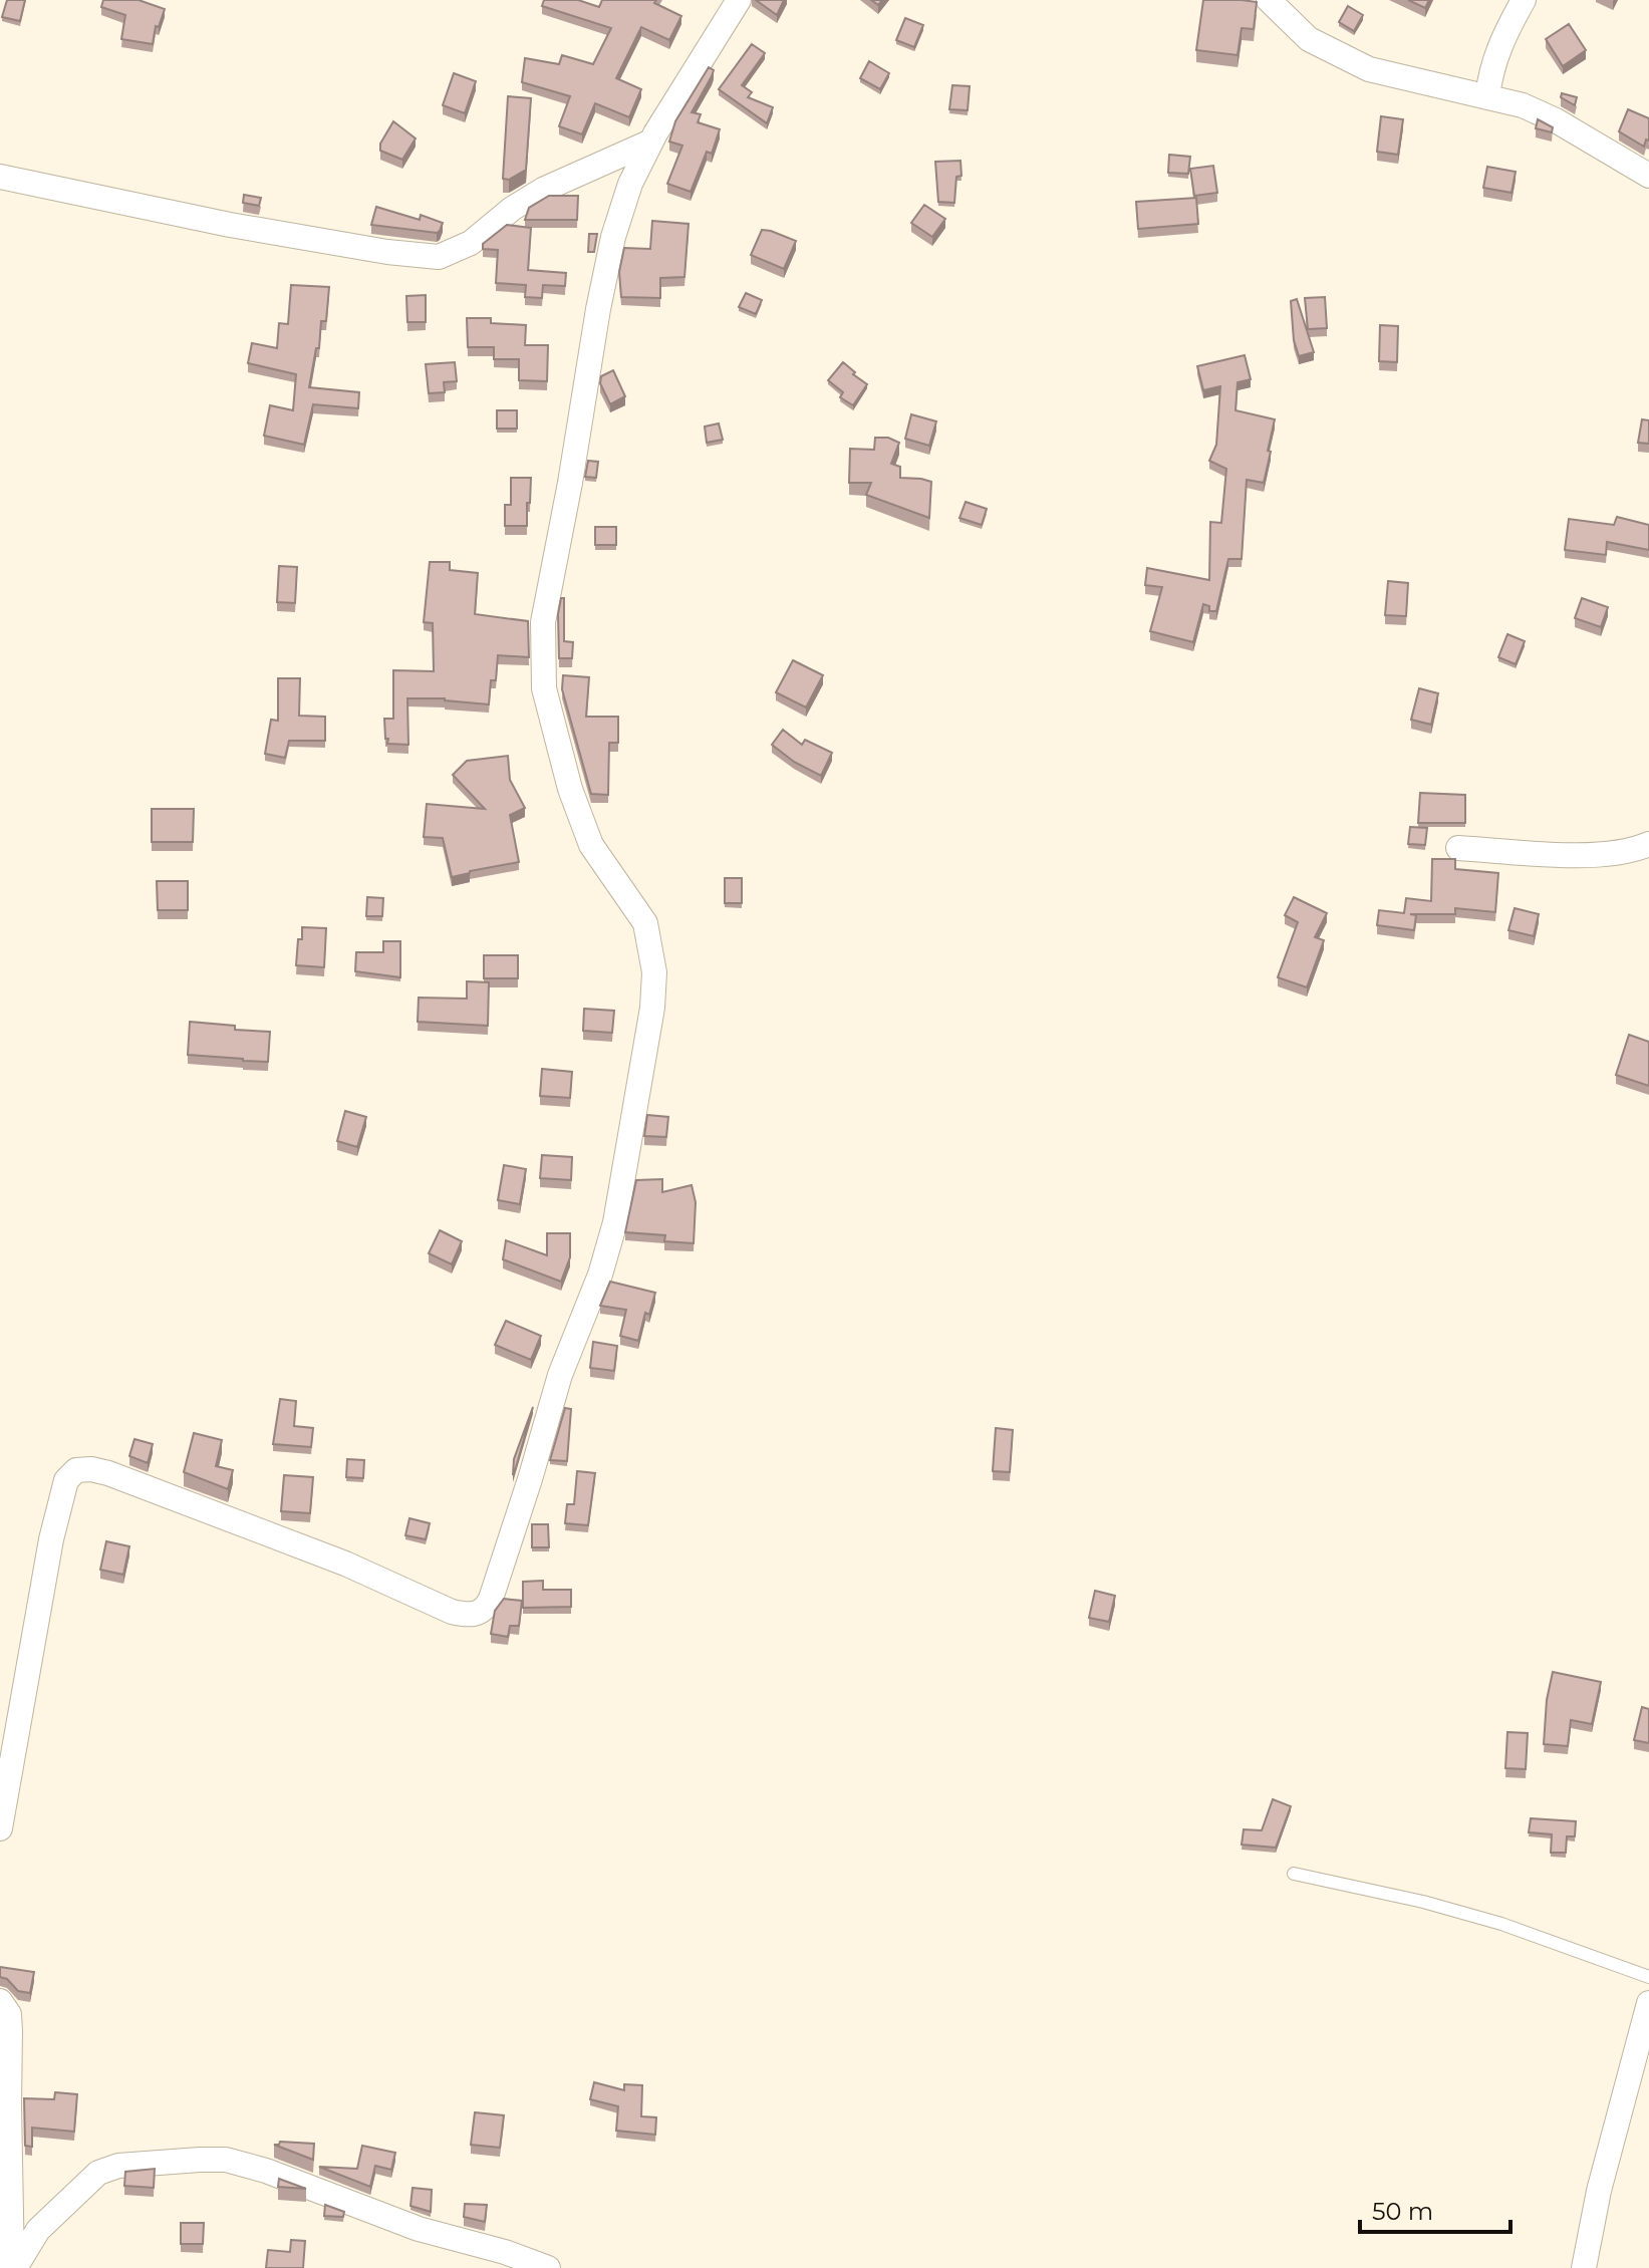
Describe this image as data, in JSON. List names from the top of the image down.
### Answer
{
  "scale_bar": "50 m"
}
